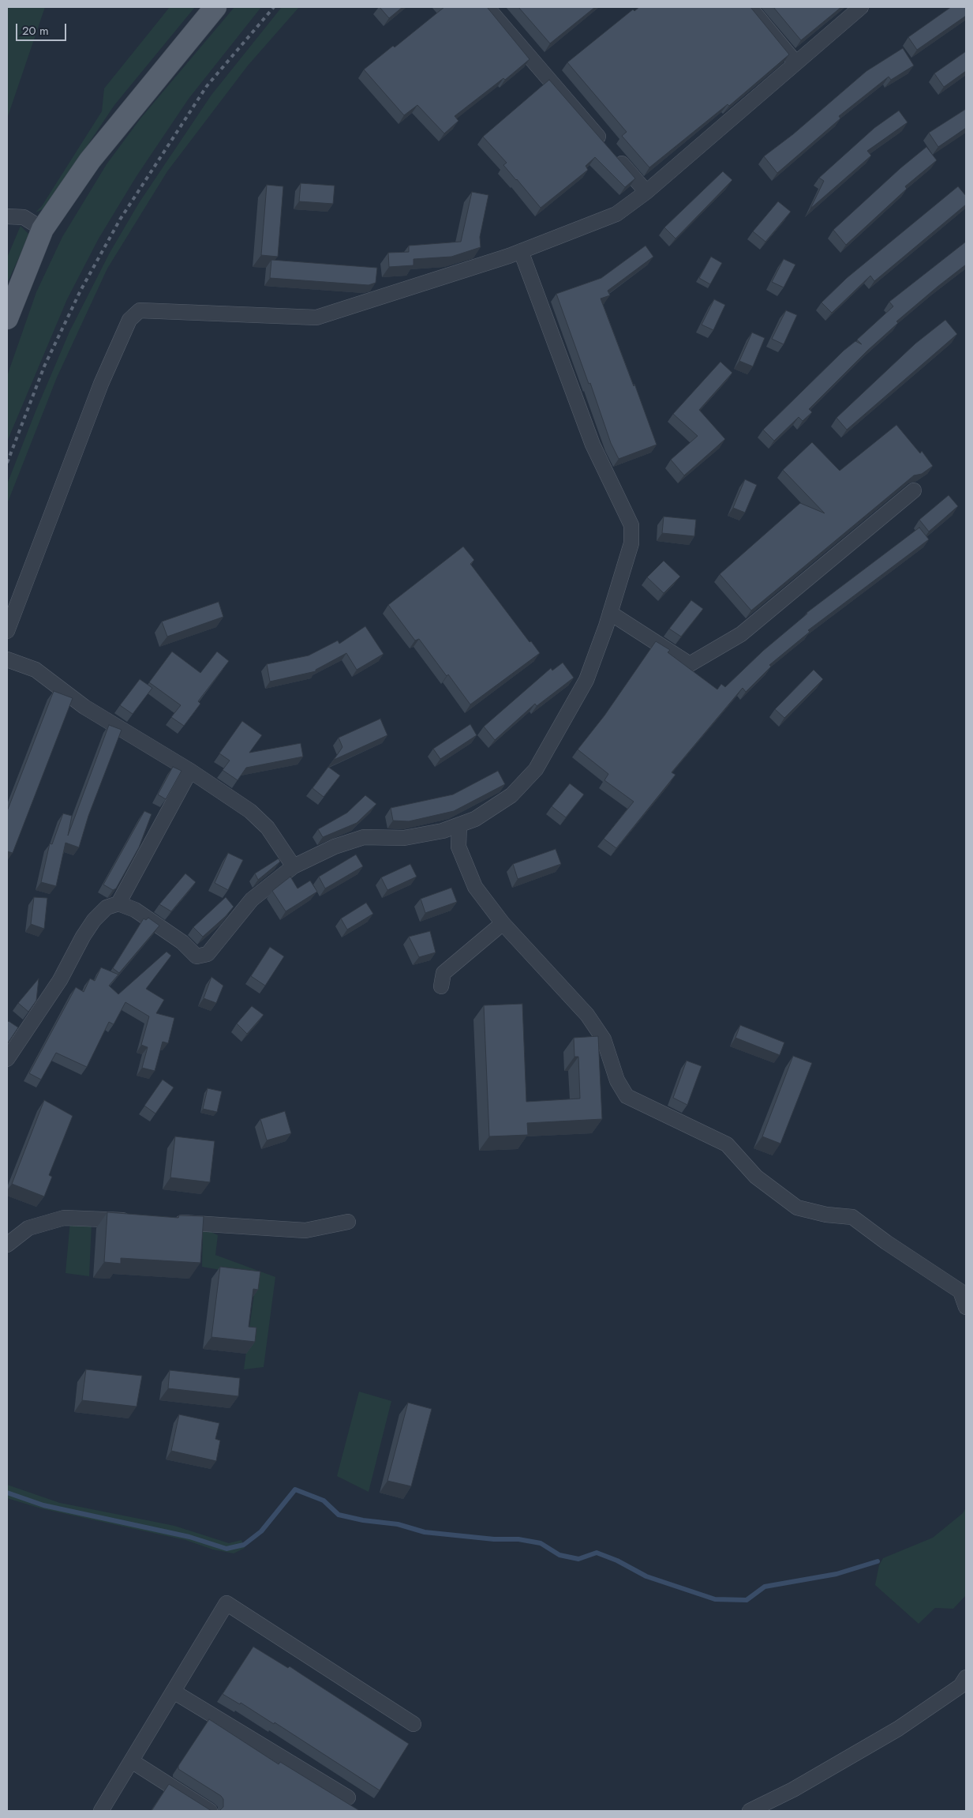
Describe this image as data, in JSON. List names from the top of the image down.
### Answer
{
  "scale_bar": "20 m"
}
